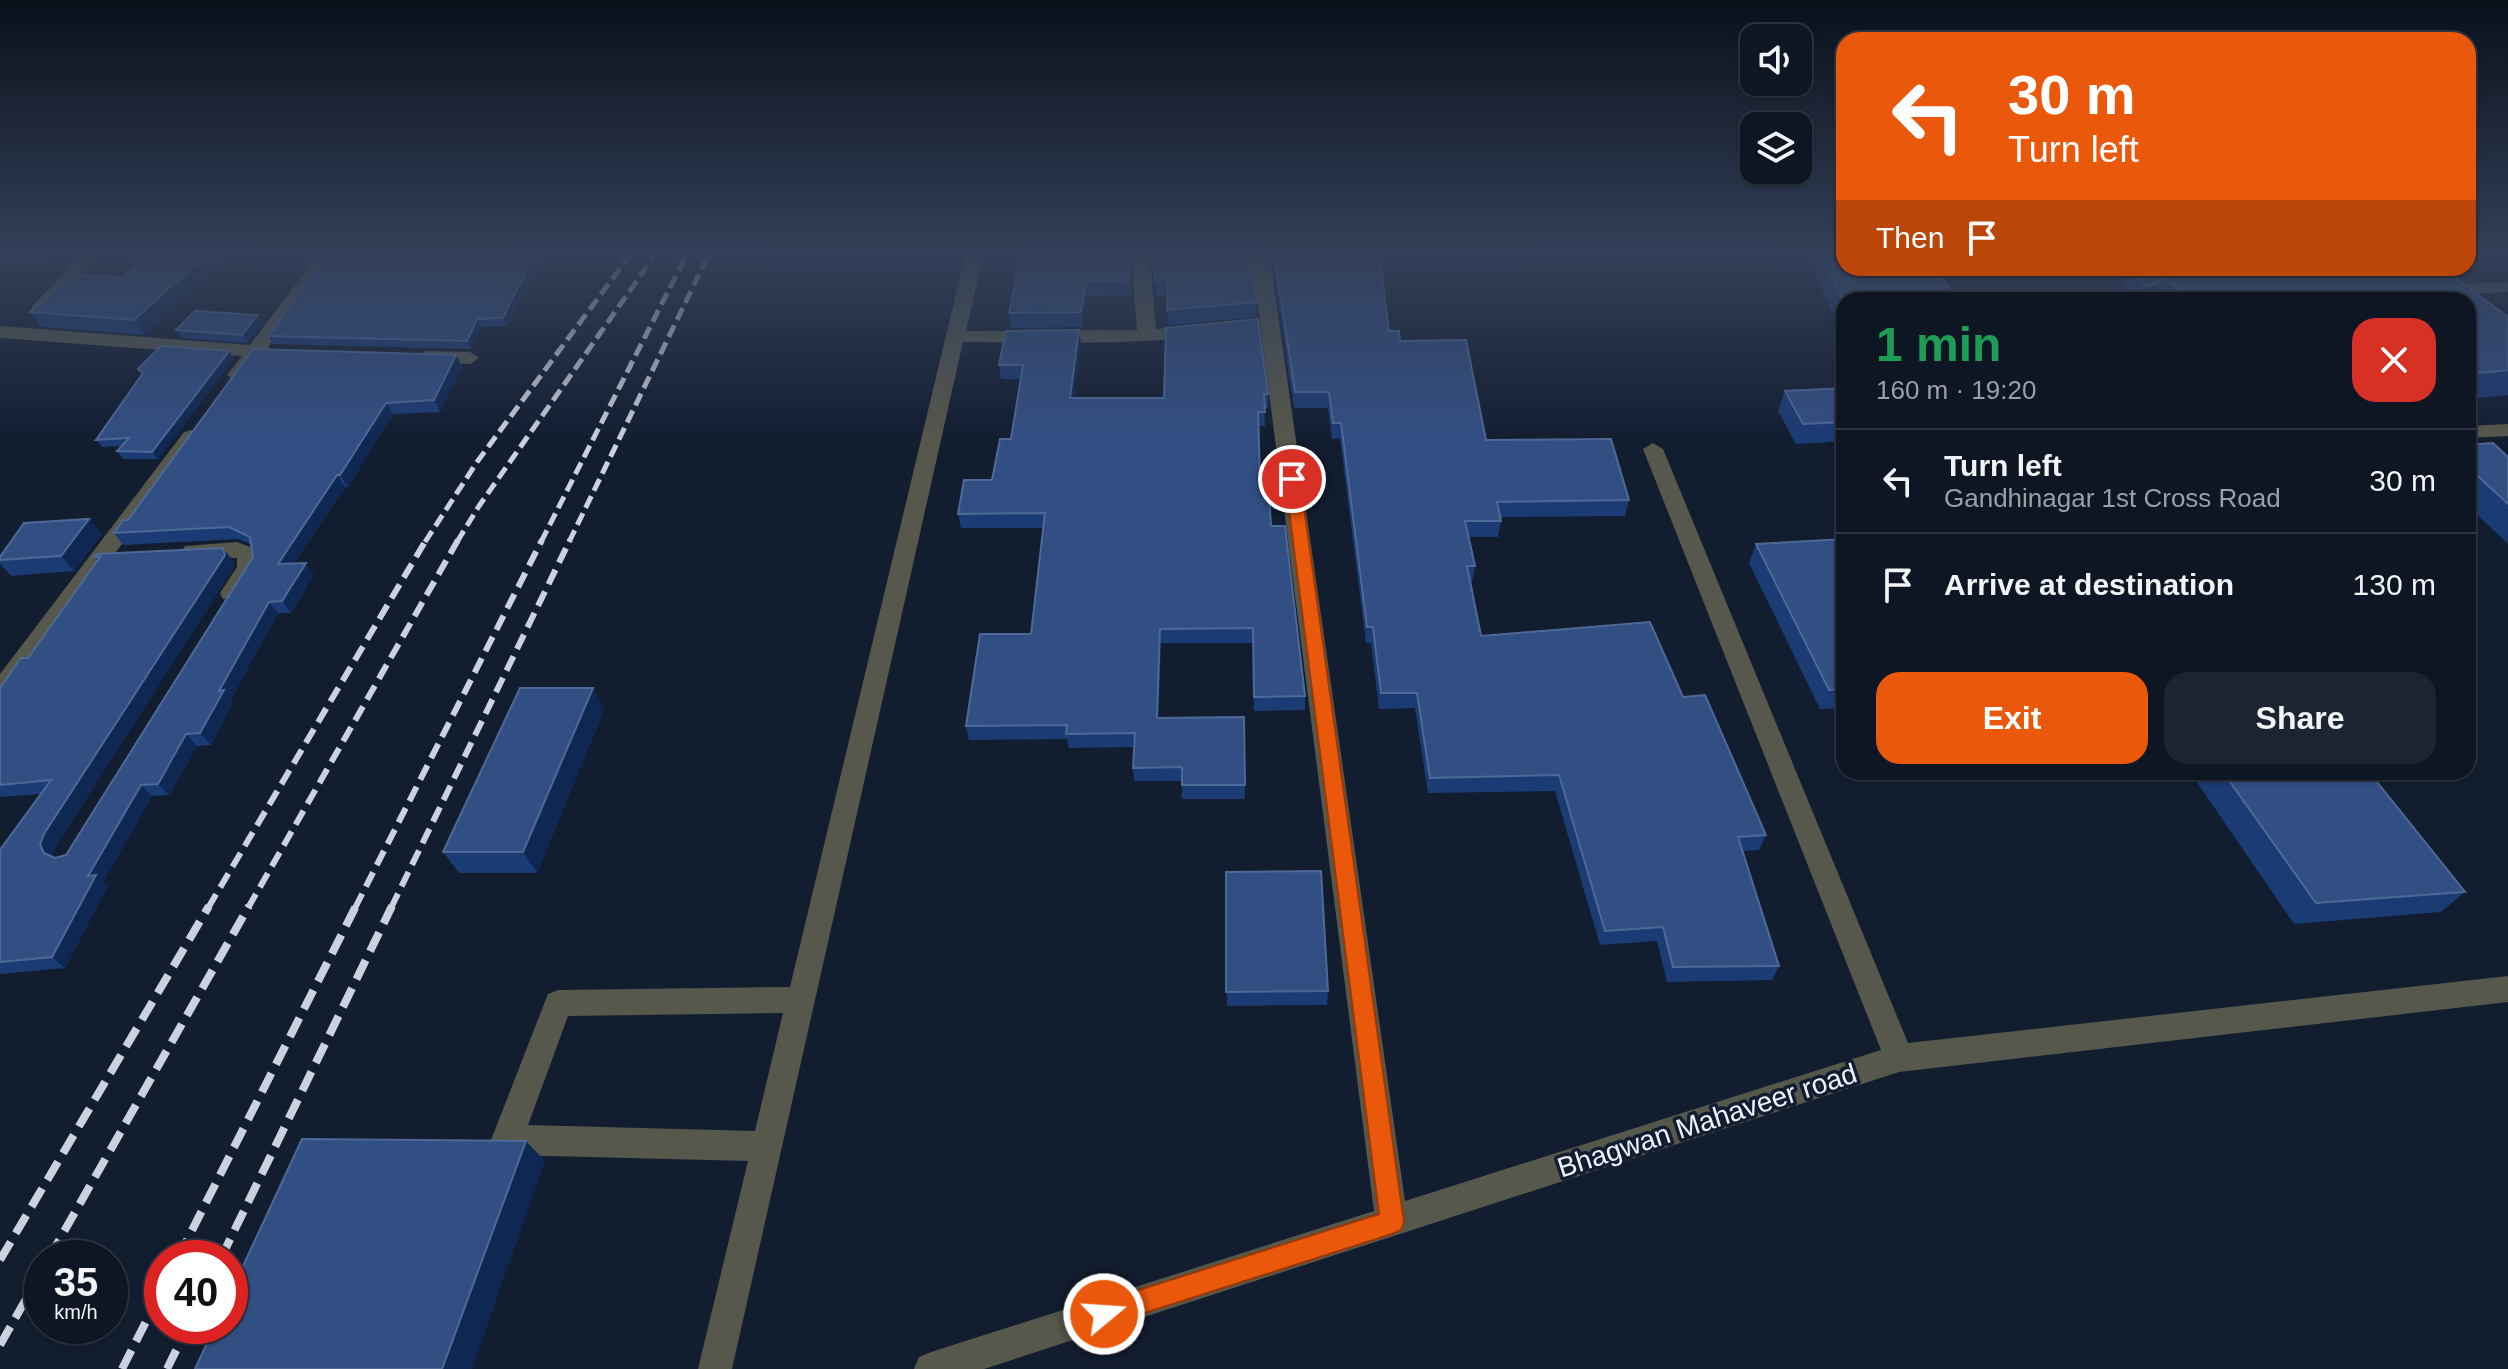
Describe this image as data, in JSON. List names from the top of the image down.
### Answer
{
  "streets": {
    "street": ["Bhagwan Mahaveer road"]
  },
  "page": {
    "turn": ["30 m", "Turn left"],
    "then": "Then",
    "heading": ["1 min", "160 m · 19:20"],
    "list": [
      {
        "name": "Turn left",
        "note": "Gandhinagar 1st Cross Road",
        "value": "30 m"
      },
      {
        "name": "Arrive at destination",
        "value": "130 m"
      }
    ],
    "buttons": ["Exit", "Share"],
    "speed": "35 km/h",
    "limit": "40"
  }
}
